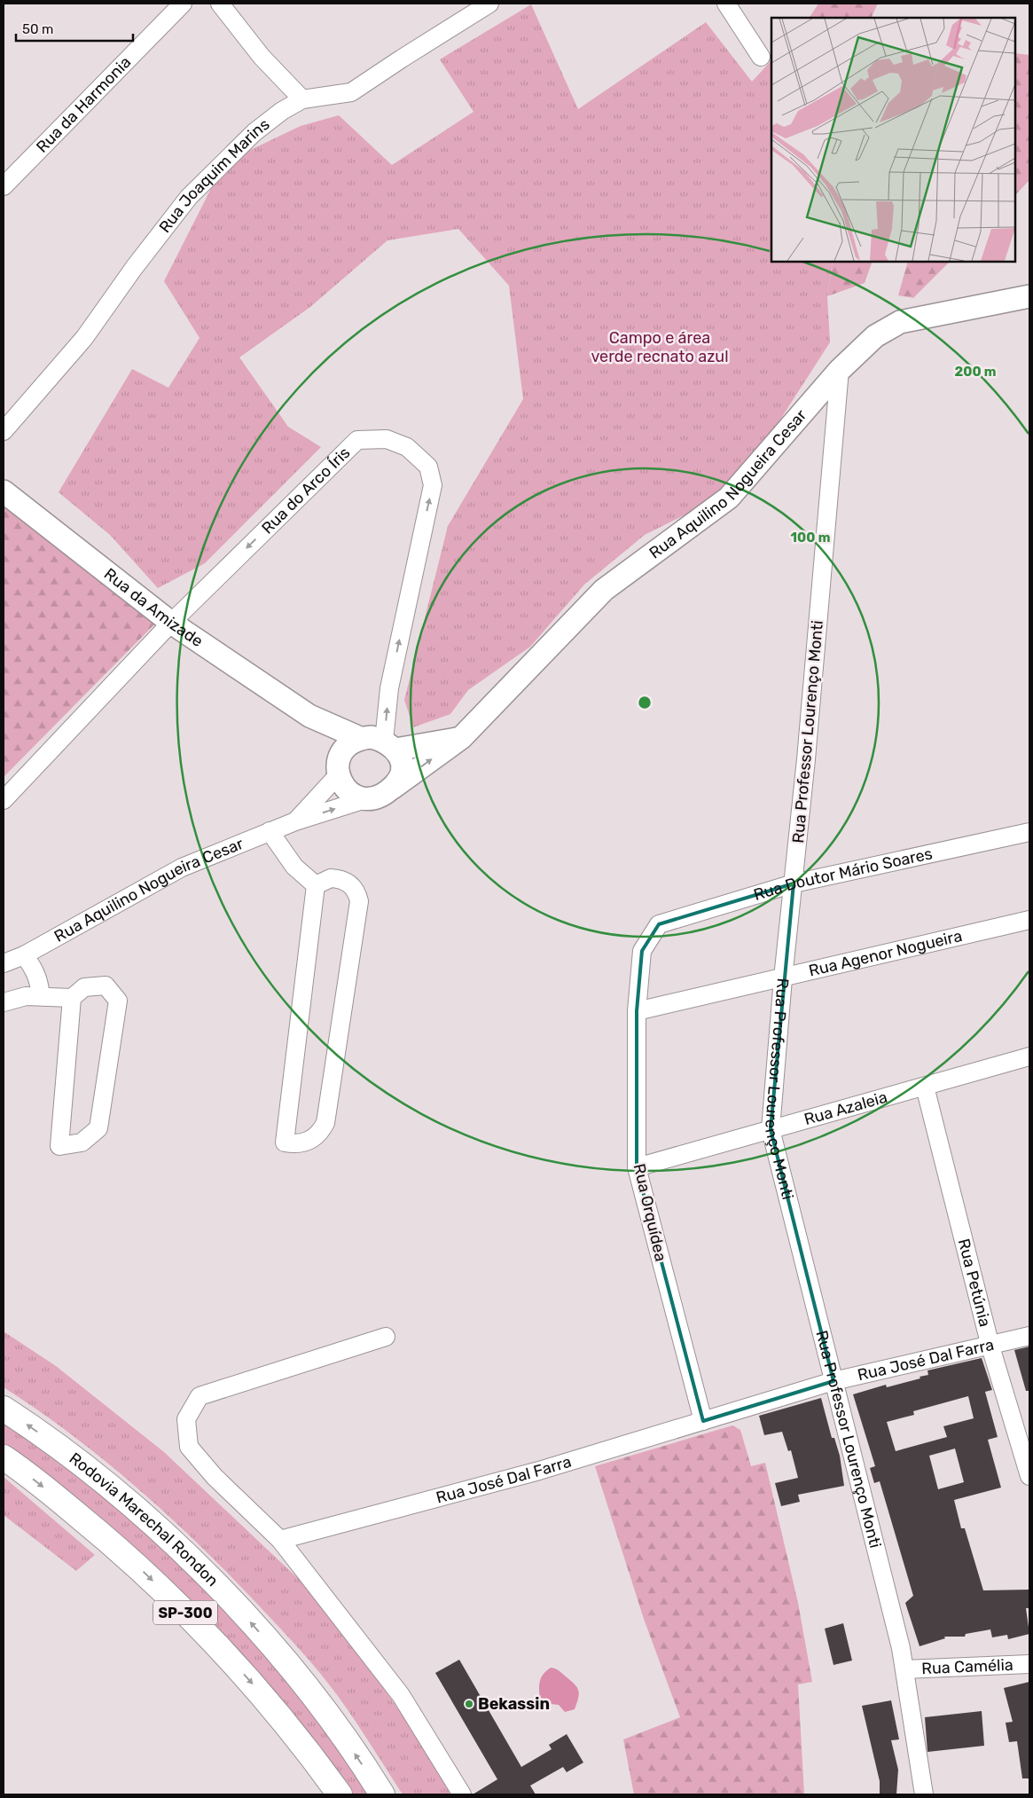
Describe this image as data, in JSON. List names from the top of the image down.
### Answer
{
  "streets": {
    "highway": ["Rodovia Marechal Rondon", "SP-300"],
    "street": [
      "Rua da Harmonia",
      "Rua Joaquim Marins",
      "Rua Aquilino Nogueira Cesar",
      "Rua do Arco Íris",
      "Rua da Amizade",
      "Rua Professor Lourenço Monti",
      "Rua Doutor Mário Soares",
      "Rua Agenor Nogueira",
      "Rua Azaleia",
      "Rua Orquídea",
      "Rua Petúnia",
      "Rua José Dal Farra",
      "Rua Camélia"
    ]
  },
  "crossings": [
    ["Rua Aquilino Nogueira Cesar", "Rua do Arco Íris"],
    ["Rua Aquilino Nogueira Cesar", "Rua da Amizade"],
    ["Rua Aquilino Nogueira Cesar", "Rua Professor Lourenço Monti"],
    ["Rua do Arco Íris", "Rua da Amizade"],
    ["Rua Professor Lourenço Monti", "Rua Doutor Mário Soares"],
    ["Rua Professor Lourenço Monti", "Rua Agenor Nogueira"],
    ["Rua Professor Lourenço Monti", "Rua Azaleia"],
    ["Rua Professor Lourenço Monti", "Rua José Dal Farra"],
    ["Rua Professor Lourenço Monti", "Rua Camélia"],
    ["Rua Doutor Mário Soares", "Rua Orquídea"],
    ["Rua Agenor Nogueira", "Rua Orquídea"],
    ["Rua Azaleia", "Rua Orquídea"],
    ["Rua Azaleia", "Rua Petúnia"],
    ["Rua Orquídea", "Rua José Dal Farra"],
    ["Rua Petúnia", "Rua José Dal Farra"]
  ],
  "parks": ["Campo e área verde recnato azul"],
  "places": ["Bekassin"],
  "scale_bar": "50 m",
  "rings": ["200 m", "100 m"]
}
